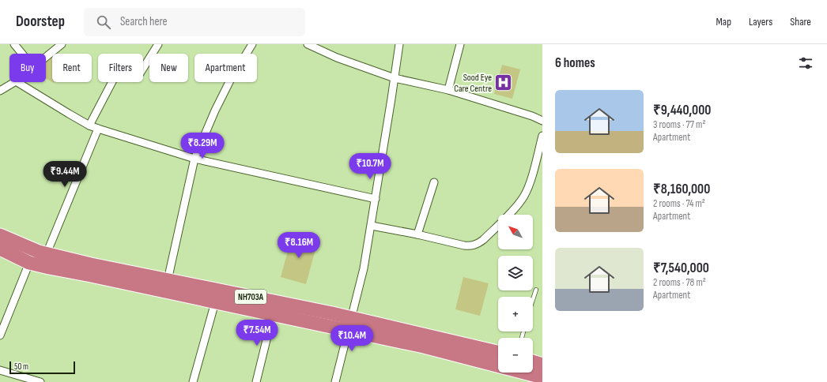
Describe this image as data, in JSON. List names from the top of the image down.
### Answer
{
  "streets": {
    "highway": ["NH703A"]
  },
  "places": {
    "hospital": ["Sood Eye Care Centre"]
  },
  "scale_bar": "50 m",
  "north": "top left",
  "page": {
    "header": "Doorstep",
    "search": "Search here",
    "nav": ["Map", "Layers", "Share"],
    "heading": "6 homes",
    "chip": [
      "Buy",
      "Rent",
      "Filters",
      "New",
      "Apartment"
    ],
    "list": [
      {
        "name": "₹9,440,000",
        "note": "3 rooms · 77 m² · Apartment"
      },
      {
        "name": "₹8,160,000",
        "note": "2 rooms · 74 m² · Apartment"
      },
      {
        "name": "₹7,540,000",
        "note": "2 rooms · 78 m² · Apartment"
      }
    ],
    "price": [
      "₹8.29M",
      "₹10.7M",
      "₹9.44M",
      "₹8.16M",
      "₹7.54M",
      "₹10.4M"
    ],
    "map_buttons": ["+", "−"],
    "scale": "50 m"
  }
}
